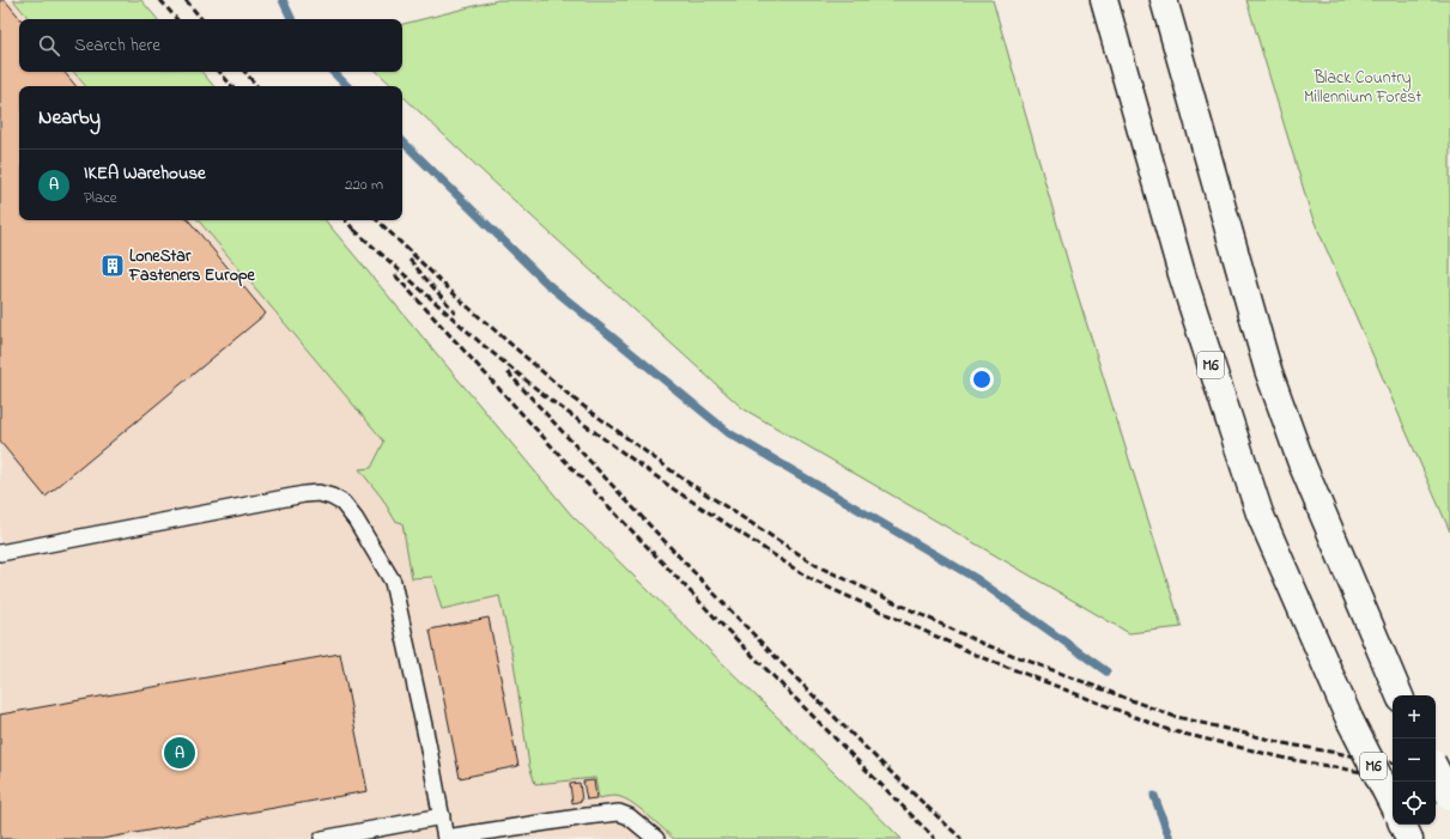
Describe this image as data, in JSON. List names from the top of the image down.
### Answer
{
  "streets": {
    "highway": ["M6"]
  },
  "parks": ["Black Country Millennium Forest"],
  "places": {
    "building": ["LoneStar Fasteners Europe"]
  },
  "page": {
    "search": "Search here",
    "heading": "Nearby",
    "list": [
      {
        "mark": "A",
        "name": "IKEA Warehouse",
        "note": "Place",
        "value": "220 m"
      }
    ],
    "map_buttons": ["+", "−"],
    "pins": "A"
  }
}
